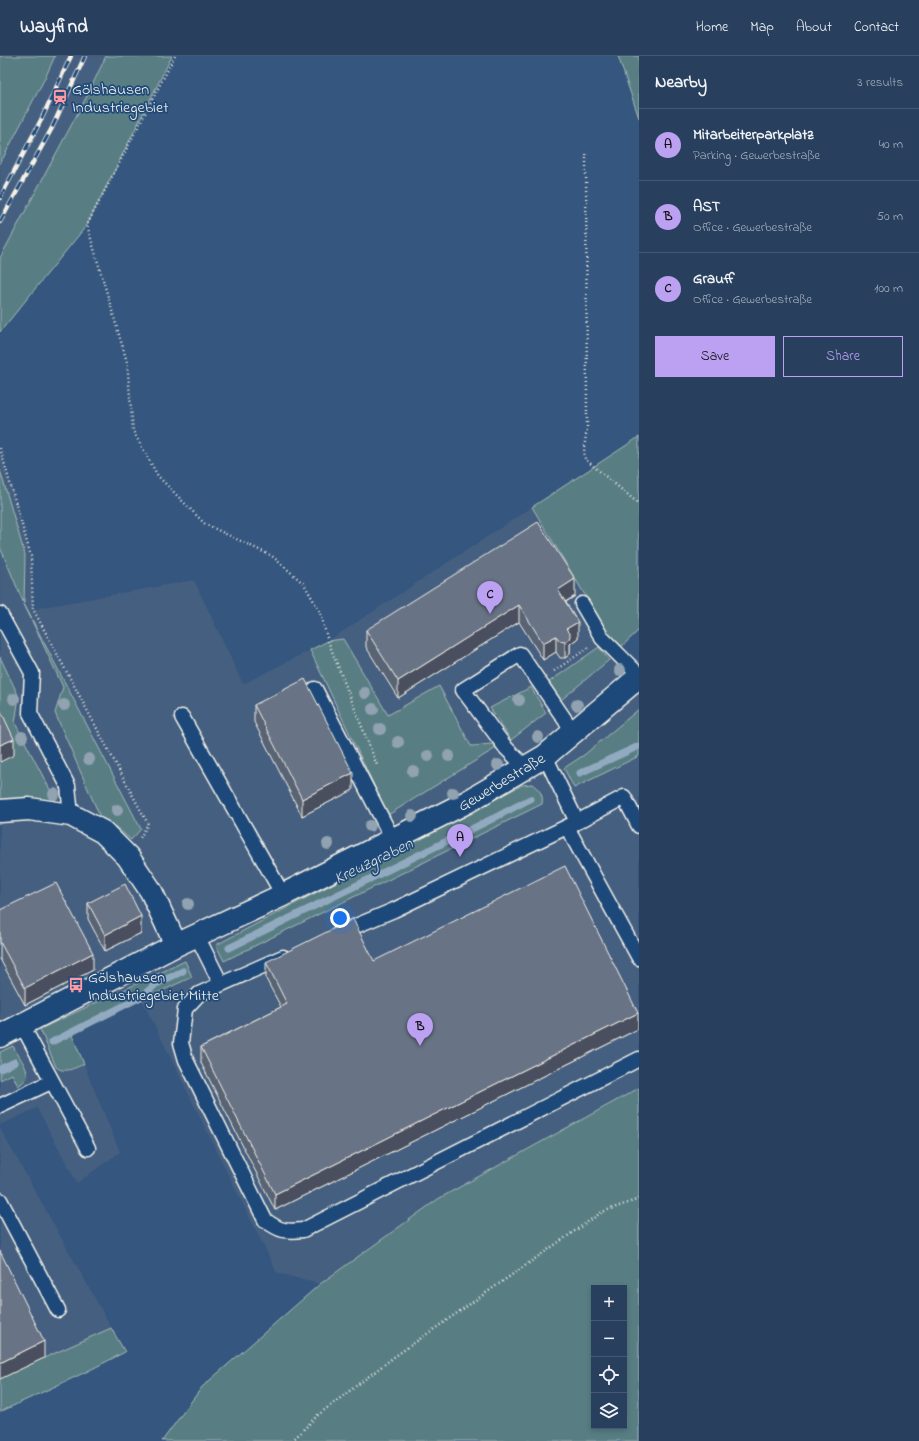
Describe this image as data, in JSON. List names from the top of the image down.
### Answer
{
  "streets": {
    "street": ["Gewerbestraße"]
  },
  "water": ["Kreuzgraben"],
  "places": {
    "station": ["Gölshausen Industriegebiet"],
    "bus stop": ["Gölshausen Industriegebiet Mitte"]
  },
  "page": {
    "header": "Wayfind",
    "nav": [
      "Home",
      "Map",
      "About",
      "Contact"
    ],
    "heading": ["Nearby", "3 results"],
    "list": [
      {
        "mark": "A",
        "name": "Mitarbeiterparkplatz",
        "note": "Parking · Gewerbestraße",
        "value": "40 m"
      },
      {
        "mark": "B",
        "name": "AST",
        "note": "Office · Gewerbestraße",
        "value": "50 m"
      },
      {
        "mark": "C",
        "name": "Grauff",
        "note": "Office · Gewerbestraße",
        "value": "100 m"
      }
    ],
    "buttons": ["Save", "Share"],
    "pins": ["C", "A", "B"],
    "map_buttons": ["+", "−"]
  }
}
